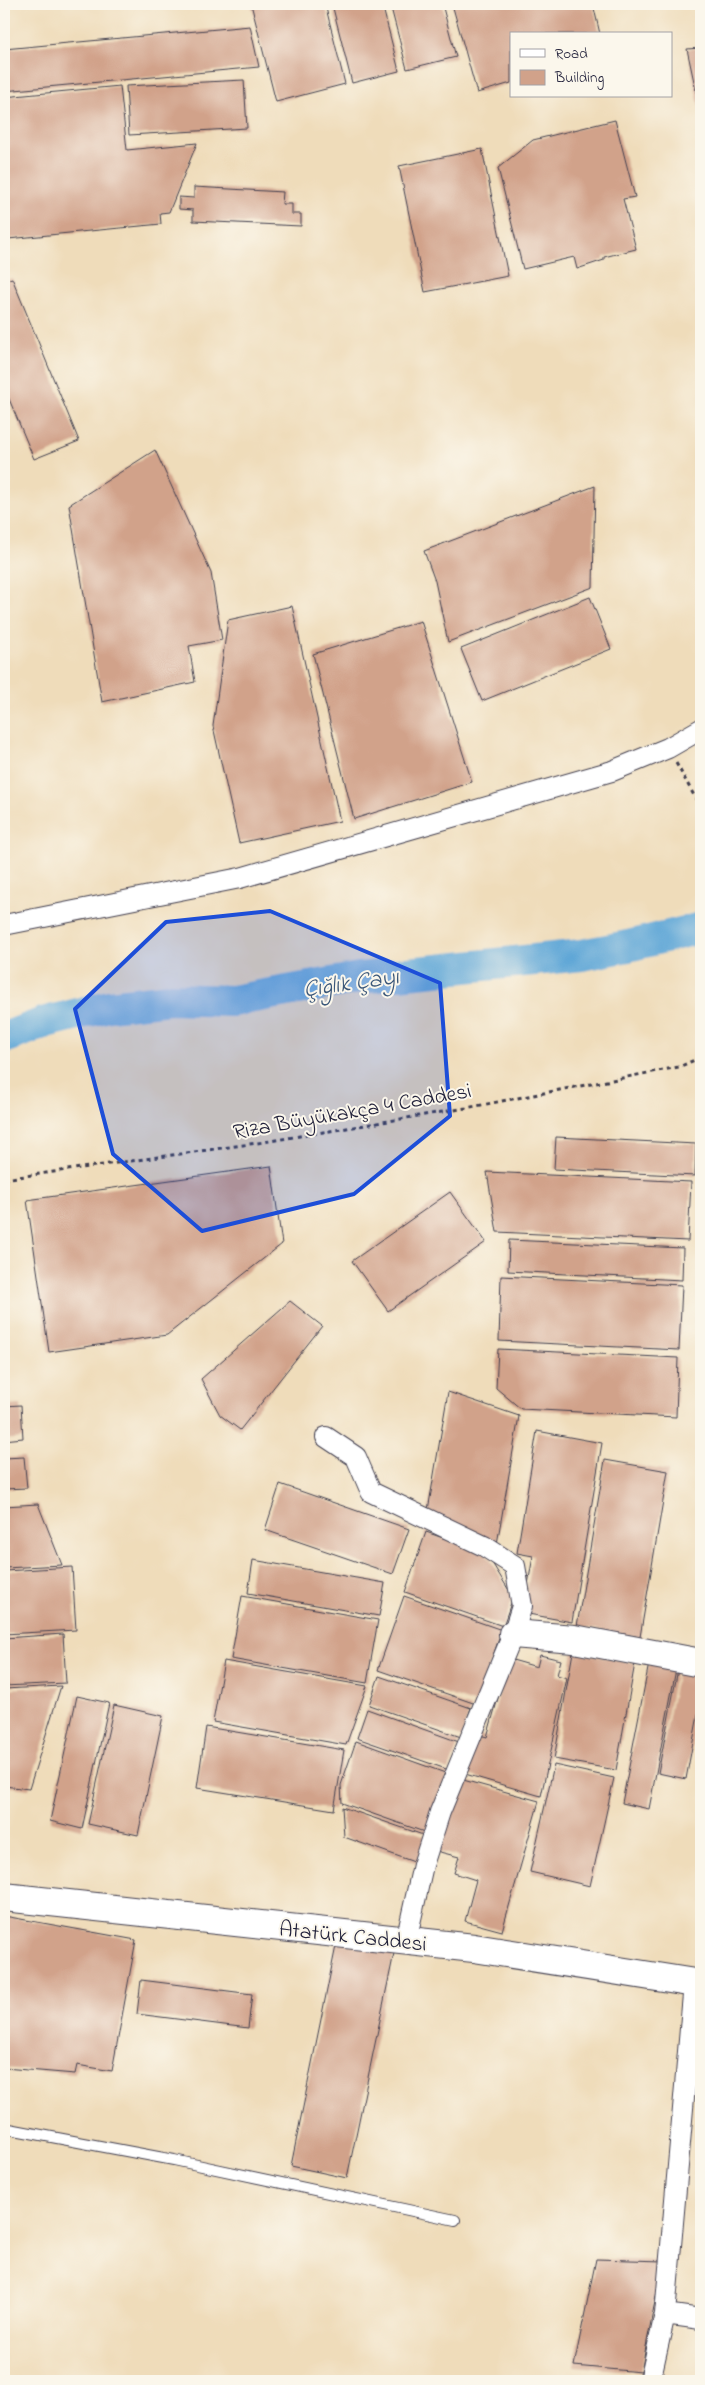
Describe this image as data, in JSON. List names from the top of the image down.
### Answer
{
  "streets": {
    "street": ["Atatürk Caddesi"],
    "path": ["Riza Büyükakça 4 Caddesi"]
  },
  "water": ["Çığlık Çayı"],
  "legend": ["Road", "Building"]
}
